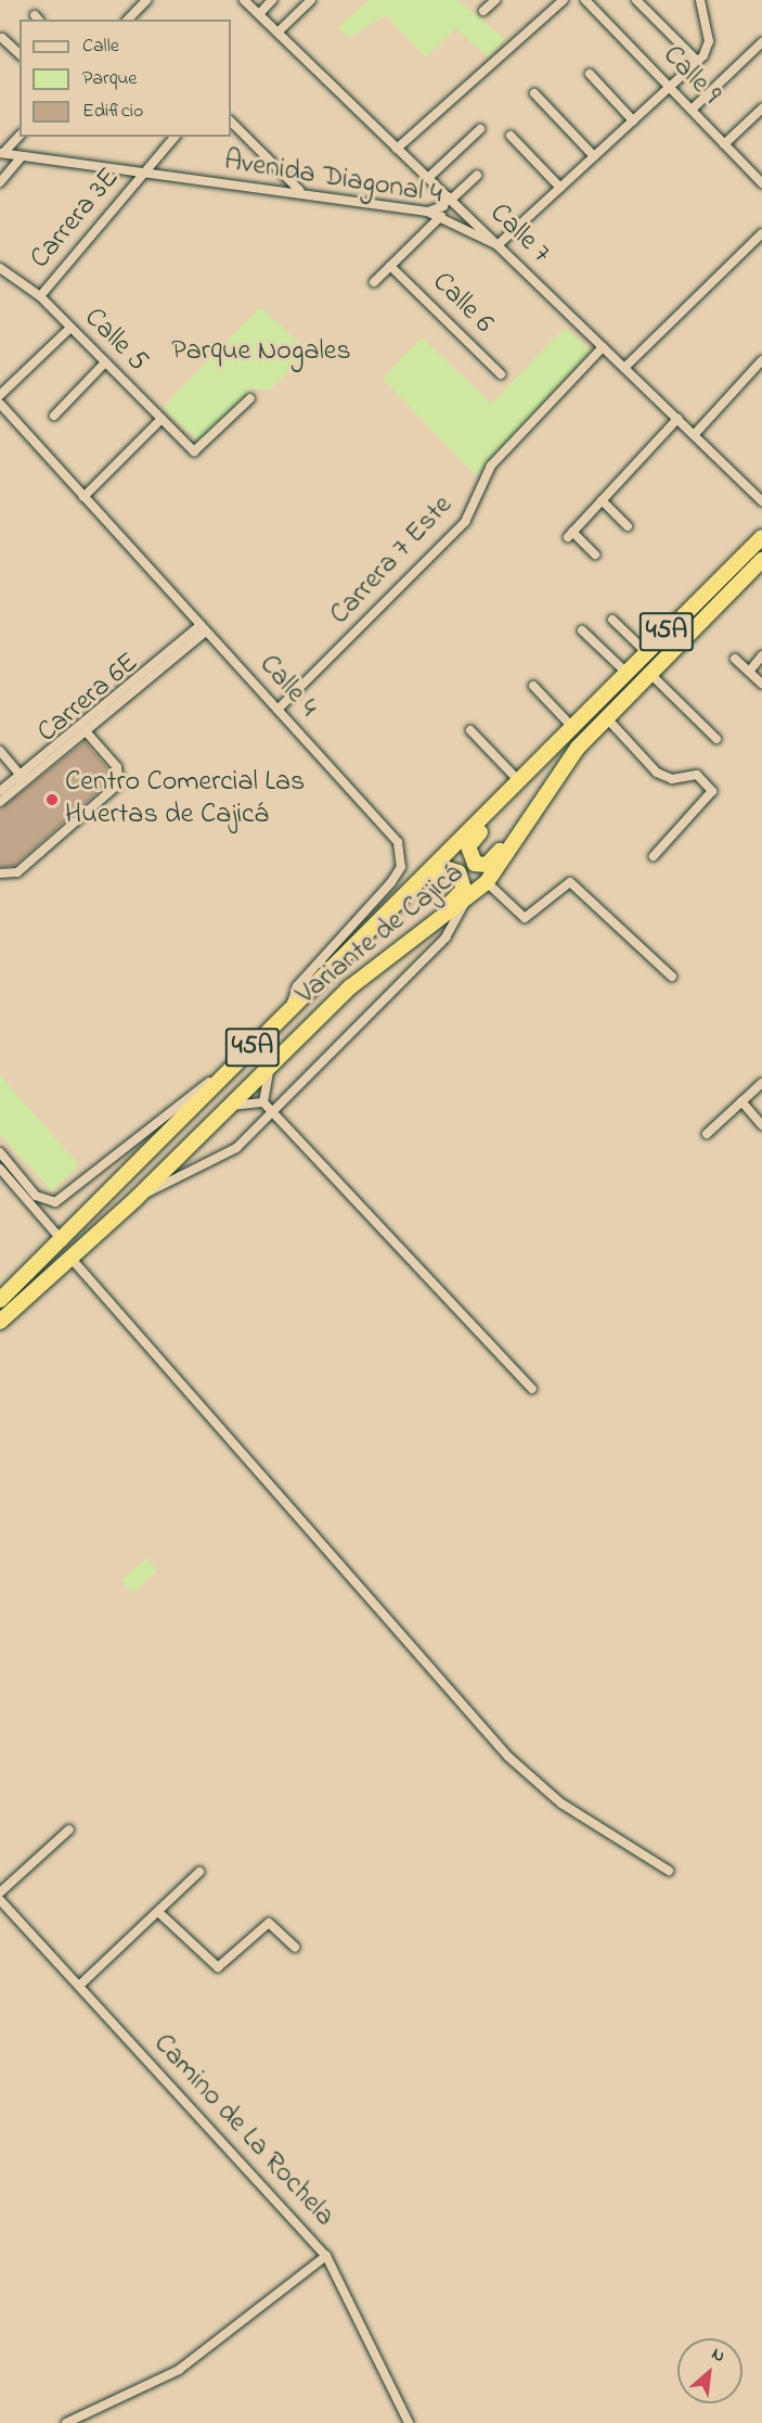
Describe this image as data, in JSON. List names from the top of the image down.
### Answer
{
  "streets": {
    "highway": ["45A", "Variante de Cajicá"],
    "street": [
      "Calle 9",
      "Avenida Diagonal 4",
      "Carrera 3E",
      "Calle 7",
      "Calle 6",
      "Calle 5",
      "Carrera 7 Este",
      "Calle 4",
      "Carrera 6E",
      "Camino de La Rochela"
    ]
  },
  "crossings": [
    ["Avenida Diagonal 4", "Carrera 3E"],
    ["Avenida Diagonal 4", "Calle 7"],
    ["Carrera 3E", "Calle 5"],
    ["Calle 7", "Carrera 7 Este"],
    ["Carrera 7 Este", "Calle 4"],
    ["Calle 4", "Carrera 6E"],
    ["Calle 4", "Variante de Cajicá"]
  ],
  "parks": ["Parque Nogales"],
  "places": ["Centro Comercial Las Huertas de Cajicá"],
  "legend": ["Calle", "Parque", "Edificio"],
  "north": "top right"
}
